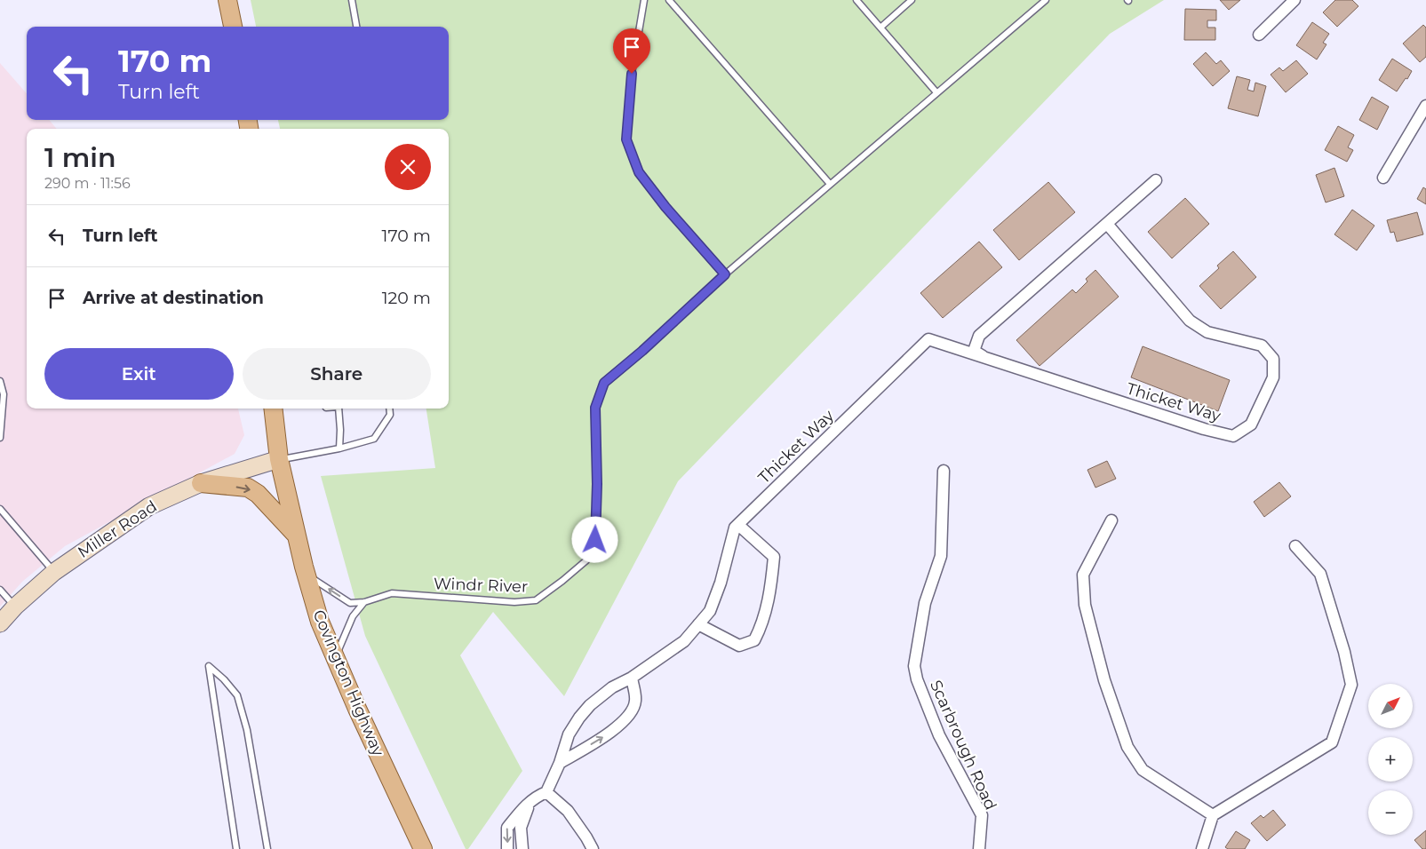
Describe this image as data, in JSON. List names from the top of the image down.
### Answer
{
  "streets": {
    "main road": ["Covington Highway"],
    "street": ["Thicket Way", "Miller Road", "Scarbrough Road"],
    "lane": ["Windr River"]
  },
  "crossings": [
    ["Miller Road", "Covington Highway"]
  ],
  "north": "top right",
  "page": {
    "turn": ["170 m", "Turn left"],
    "heading": ["1 min", "290 m · 11:56"],
    "list": [
      {
        "name": "Turn left",
        "value": "170 m"
      },
      {
        "name": "Arrive at destination",
        "value": "120 m"
      }
    ],
    "buttons": ["Exit", "Share"],
    "map_buttons": ["+", "−"]
  }
}
